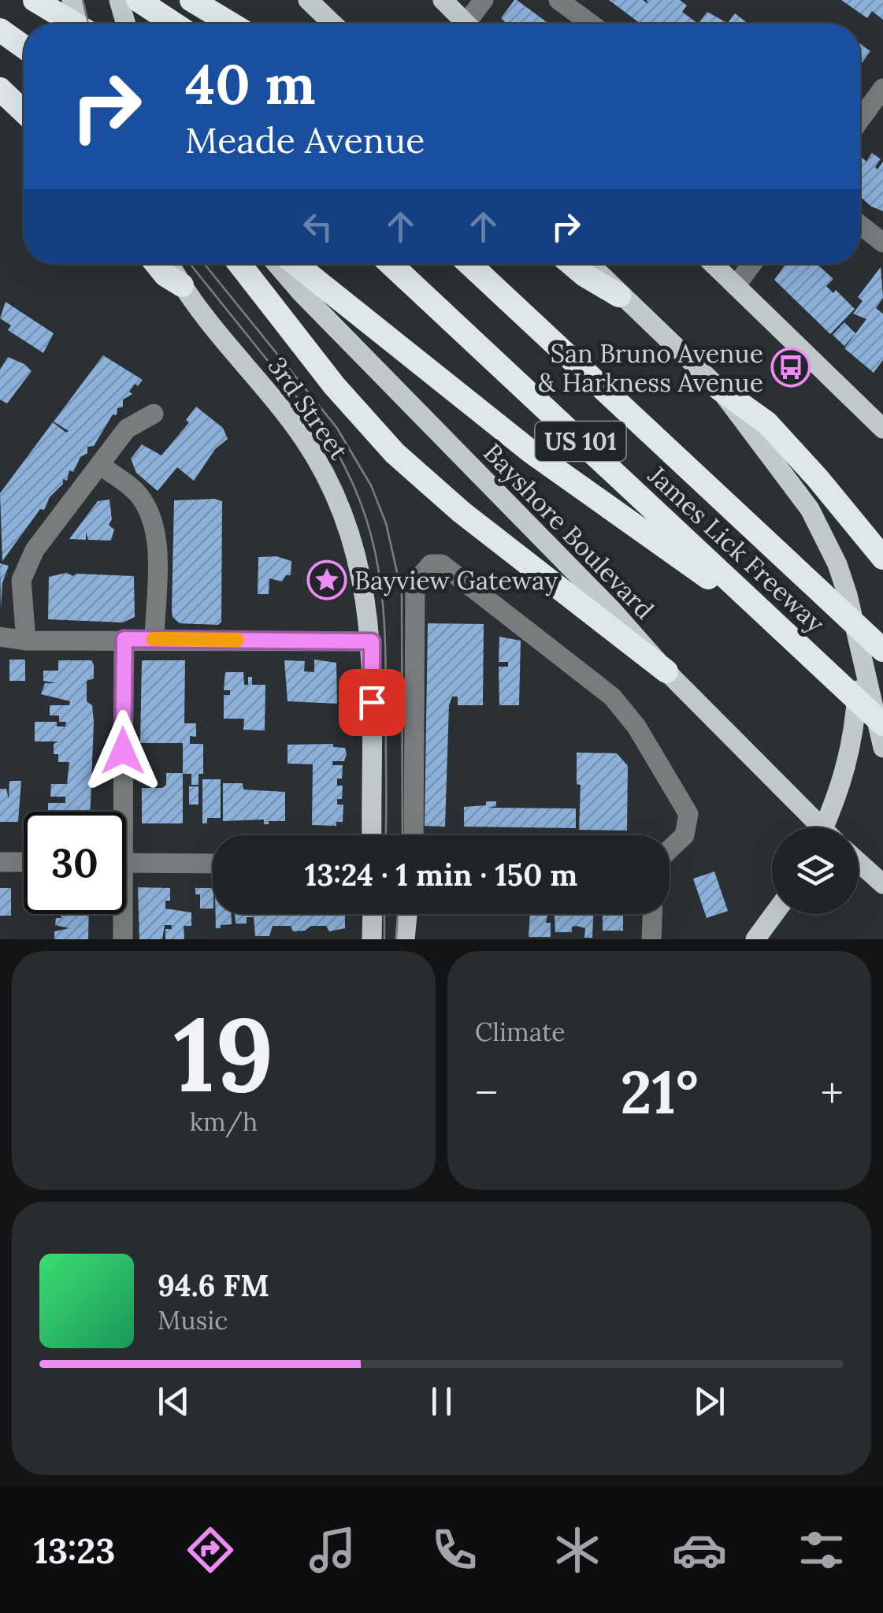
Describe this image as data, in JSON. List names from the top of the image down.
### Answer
{
  "streets": {
    "highway": ["US 101", "James Lick Freeway"],
    "main road": ["3rd Street", "Bayshore Boulevard"]
  },
  "places": {
    "bus stop": ["San Bruno Avenue & Harkness Avenue"],
    "place": ["Bayview Gateway"]
  },
  "page": {
    "turn": ["40 m", "Meade Avenue"],
    "limit": "30",
    "trip": "13:24 · 1 min · 150 m",
    "tile": [
      ["19", "km/h"],
      "Climate"
    ],
    "heat": ["−", "21°", "+"],
    "song": ["94.6 FM", "Music"],
    "tabs": "13:23"
  }
}
